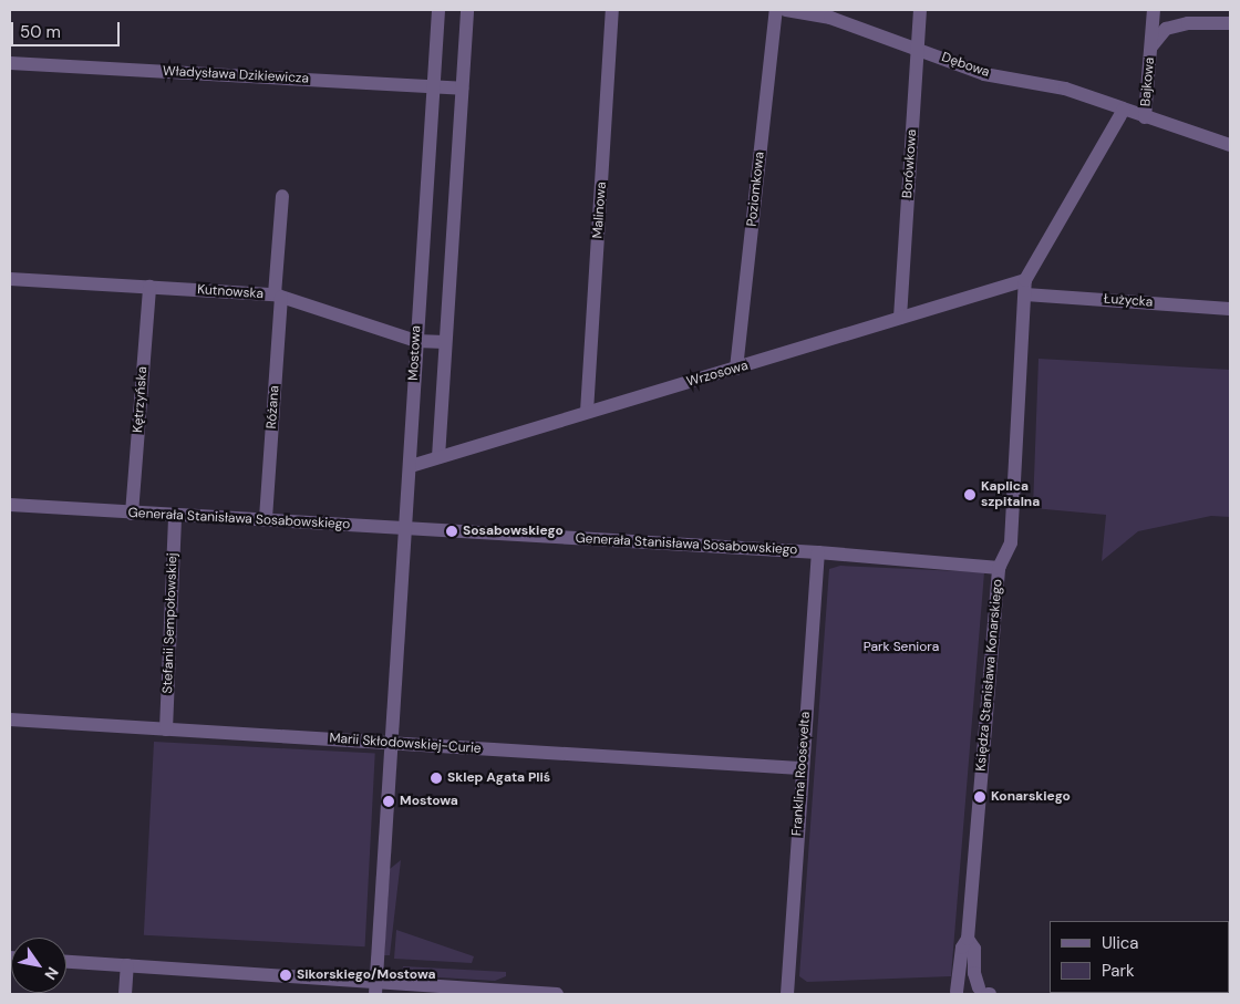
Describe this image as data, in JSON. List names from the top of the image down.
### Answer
{
  "streets": {
    "street": [
      "Dębowa",
      "Władysława Dzikiewicza",
      "Bajkowa",
      "Borówkowa",
      "Poziomkowa",
      "Malinowa",
      "Kutnowska",
      "Łużycka",
      "Mostowa",
      "Wrzosowa",
      "Kętrzyńska",
      "Różana",
      "Generała Stanisława Sosabowskiego",
      "Stefanii Sempołowskiej",
      "Księdza Stanisława Konarskiego",
      "Marii Skłodowskiej-Curie",
      "Franklina Roosevelta"
    ]
  },
  "crossings": [
    ["Dębowa", "Bajkowa"],
    ["Dębowa", "Borówkowa"],
    ["Władysława Dzikiewicza", "Mostowa"],
    ["Borówkowa", "Wrzosowa"],
    ["Poziomkowa", "Wrzosowa"],
    ["Malinowa", "Wrzosowa"],
    ["Kutnowska", "Mostowa"],
    ["Kutnowska", "Kętrzyńska"],
    ["Kutnowska", "Różana"],
    ["Łużycka", "Księdza Stanisława Konarskiego"],
    ["Mostowa", "Wrzosowa"],
    ["Mostowa", "Generała Stanisława Sosabowskiego"],
    ["Mostowa", "Marii Skłodowskiej-Curie"],
    ["Wrzosowa", "Księdza Stanisława Konarskiego"],
    ["Kętrzyńska", "Generała Stanisława Sosabowskiego"],
    ["Różana", "Generała Stanisława Sosabowskiego"],
    ["Generała Stanisława Sosabowskiego", "Stefanii Sempołowskiej"],
    ["Generała Stanisława Sosabowskiego", "Księdza Stanisława Konarskiego"],
    ["Generała Stanisława Sosabowskiego", "Franklina Roosevelta"],
    ["Stefanii Sempołowskiej", "Marii Skłodowskiej-Curie"],
    ["Marii Skłodowskiej-Curie", "Franklina Roosevelta"]
  ],
  "parks": ["Park Seniora"],
  "places": [
    "Kaplica szpitalna",
    "Sosabowskiego",
    "Sklep Agata Pliś",
    "Konarskiego",
    "Mostowa",
    "Sikorskiego/Mostowa"
  ],
  "legend": ["Ulica", "Park"],
  "scale_bar": "50 m",
  "north": "bottom right"
}
